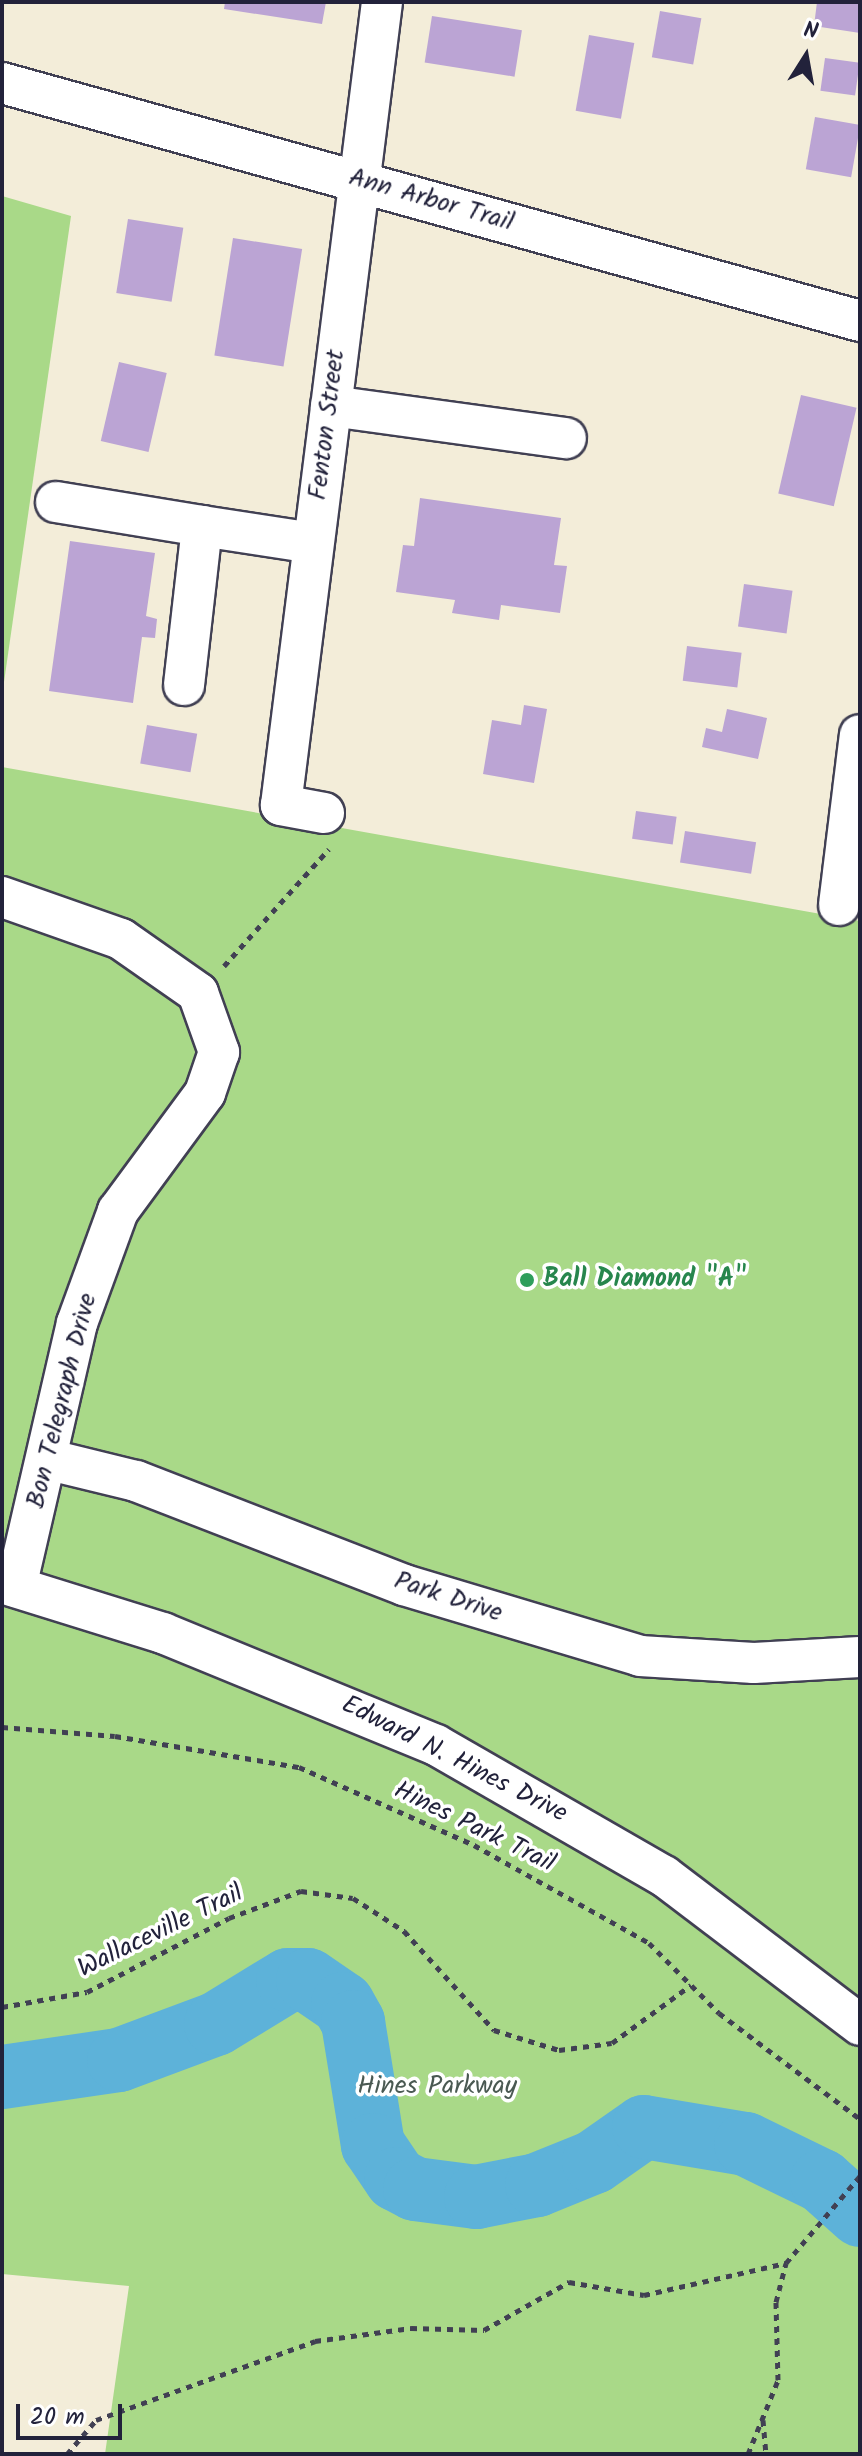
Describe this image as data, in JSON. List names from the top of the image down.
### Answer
{
  "streets": {
    "street": [
      "Ann Arbor Trail",
      "Fenton Street",
      "Bon Telegraph Drive",
      "Park Drive",
      "Edward N. Hines Drive"
    ],
    "path": ["Hines Park Trail", "Wallaceville Trail"]
  },
  "crossings": [
    ["Ann Arbor Trail", "Fenton Street"],
    ["Bon Telegraph Drive", "Park Drive"],
    ["Bon Telegraph Drive", "Edward N. Hines Drive"],
    ["Hines Park Trail", "Wallaceville Trail"]
  ],
  "parks": ["Hines Parkway"],
  "places": ["Ball Diamond \"A\""],
  "scale_bar": "20 m",
  "north": "top"
}
